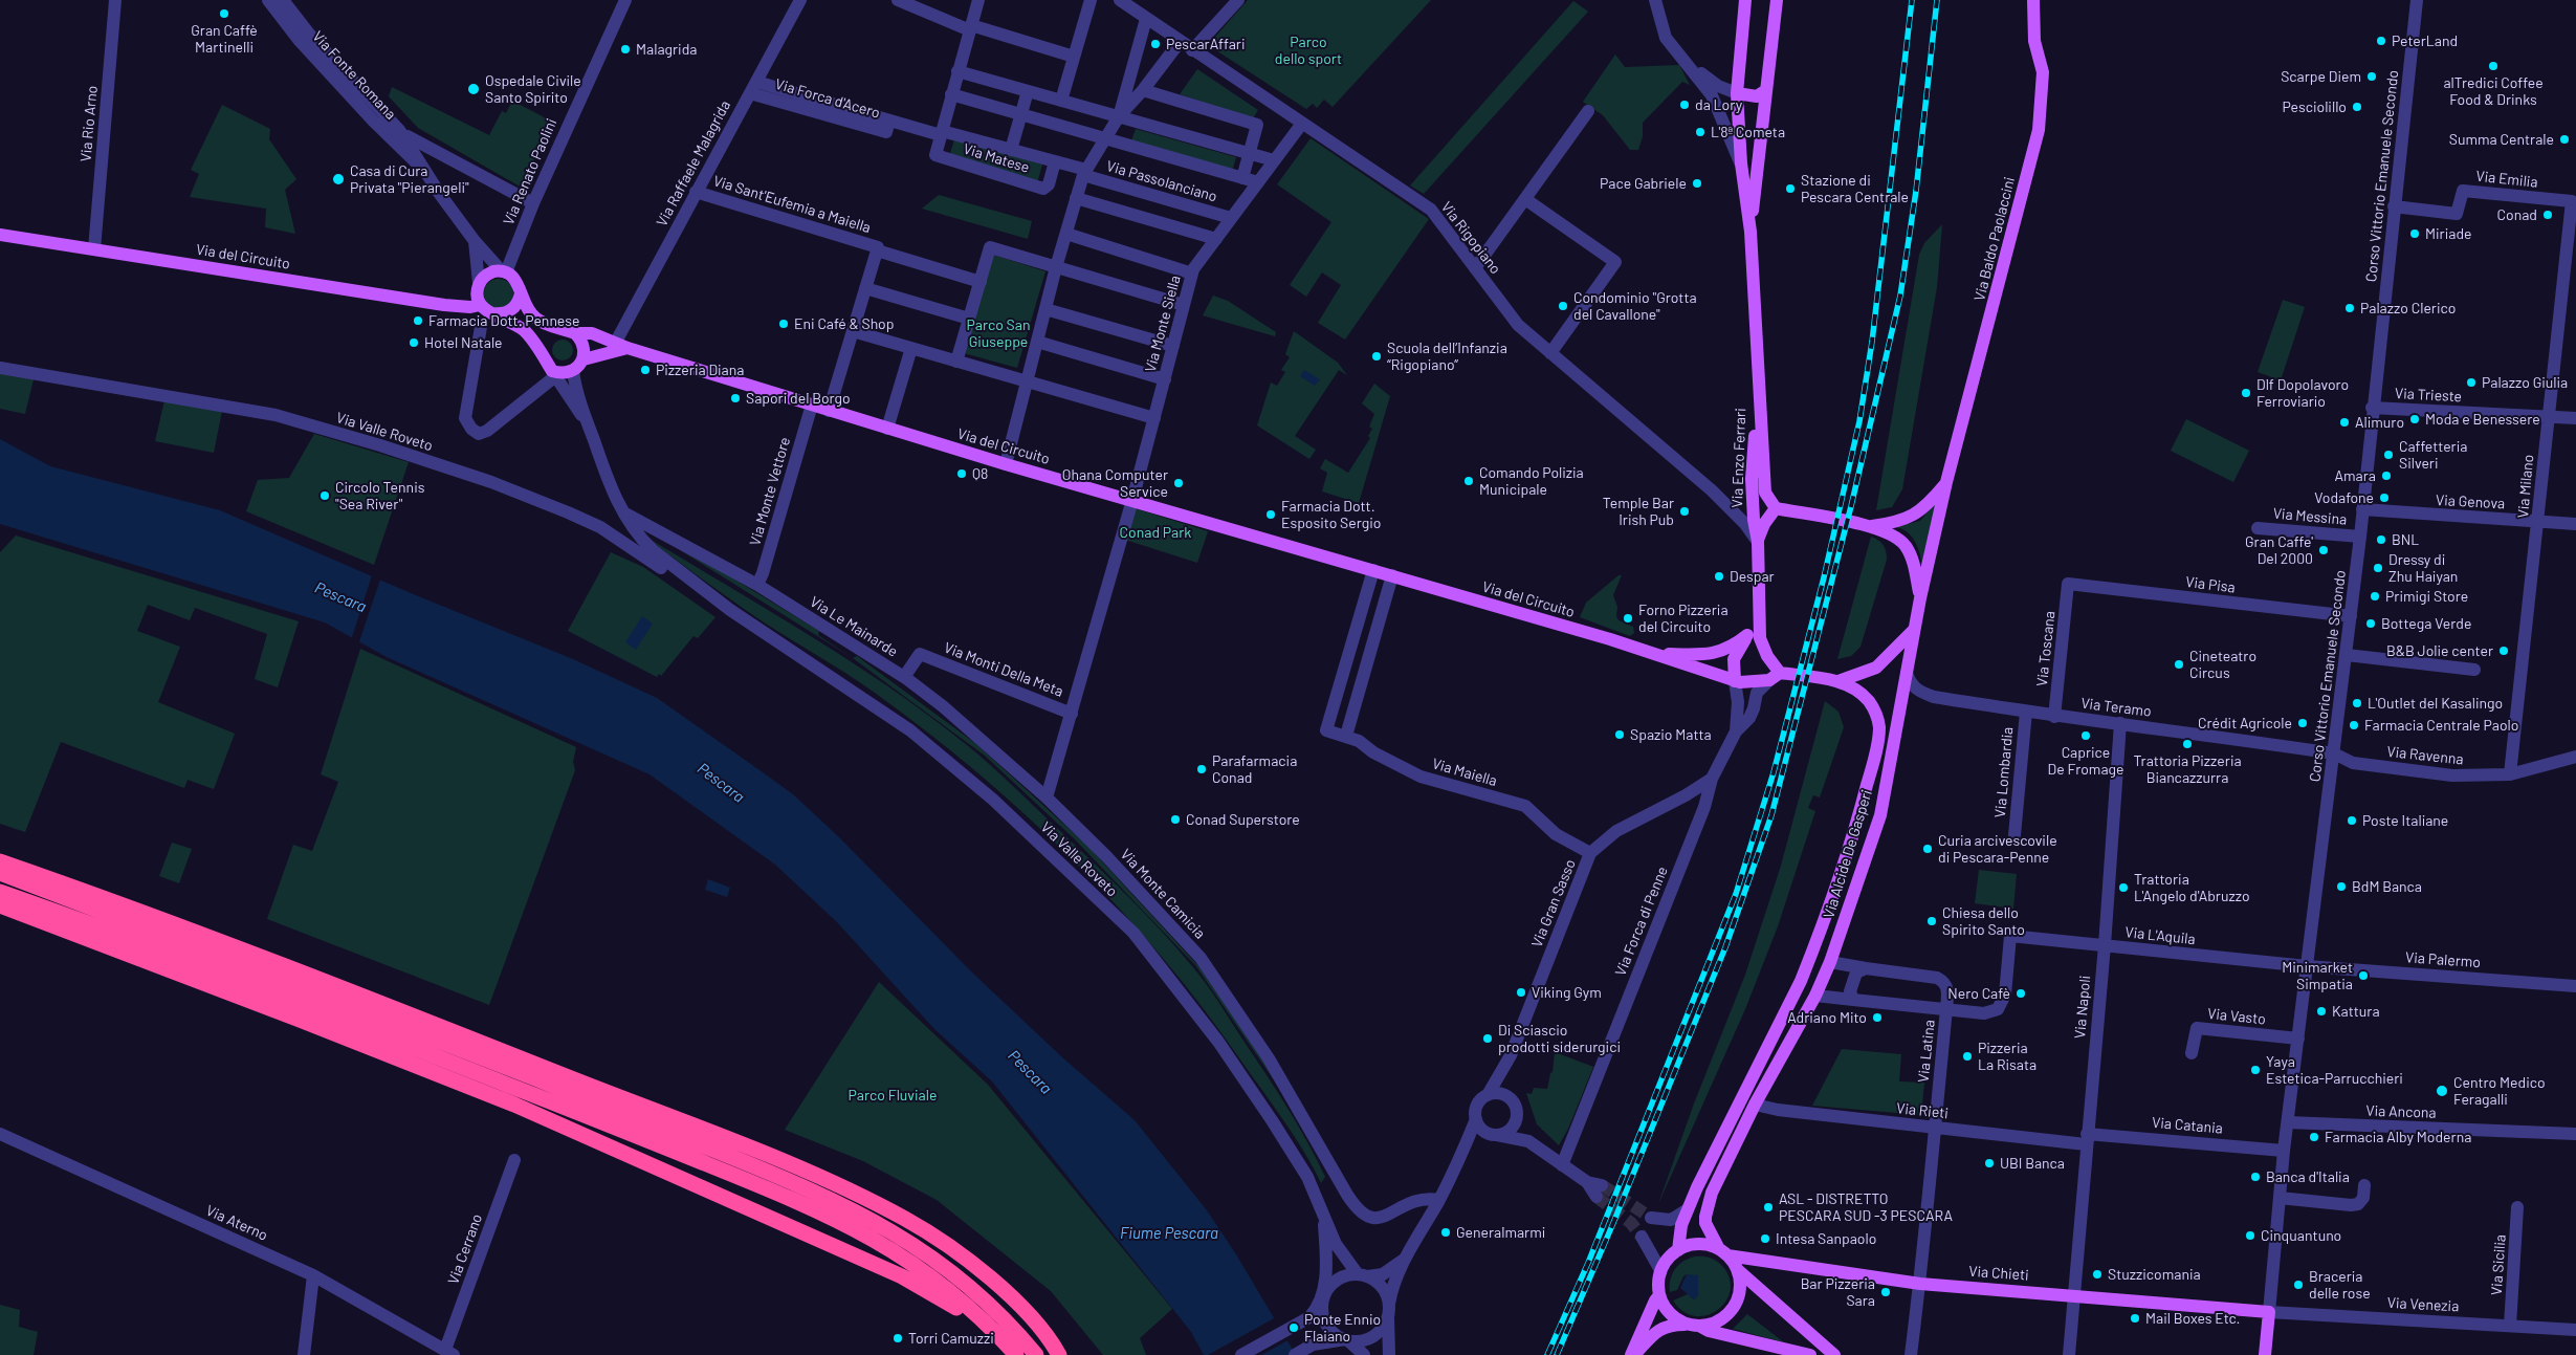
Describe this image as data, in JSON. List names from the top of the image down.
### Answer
{
  "streets": {
    "main road": [
      "Corso Vittorio Emanuele Secondo",
      "Via Baldo Paolaccini",
      "Via del Circuito",
      "Via Enzo Ferrari",
      "Via Alcide De Gasperi",
      "Via Chieti"
    ],
    "street": [
      "Via Fonte Romana",
      "Via Forca d'Acero",
      "Via Rio Arno",
      "Via Matese",
      "Via Raffaele Malagrida",
      "Via Renato Paolini",
      "Via Emilia",
      "Via Passolanciano",
      "Via Sant'Eufemia a Maiella",
      "Via Rigopiano",
      "Via Monte Siella",
      "Via Trieste",
      "Via Valle Roveto",
      "Via Milano",
      "Via Monte Vettore",
      "Via Genova",
      "Via Messina",
      "Via Pisa",
      "Via Le Mainarde",
      "Via Toscana",
      "Via Monti Della Meta",
      "Via Teramo",
      "Via Ravenna",
      "Via Maiella",
      "Via Lombardia",
      "Via Monte Camicia",
      "Via Gran Sasso",
      "Via Forca di Penne",
      "Via L'Aquila",
      "Via Palermo",
      "Via Napoli",
      "Via Vasto",
      "Via Latina",
      "Via Rieti",
      "Via Ancona",
      "Via Catania",
      "Via Aterno",
      "Via Cerrano",
      "Via Sicilia",
      "Via Venezia"
    ]
  },
  "crossings": [
    ["Via Fonte Romana", "Via Renato Paolini"],
    ["Via Fonte Romana", "Via del Circuito"],
    ["Via Forca d'Acero", "Via Matese"],
    ["Via Forca d'Acero", "Via Raffaele Malagrida"],
    ["Via Rio Arno", "Via del Circuito"],
    ["Via Matese", "Via Passolanciano"],
    ["Via Raffaele Malagrida", "Via Sant'Eufemia a Maiella"],
    ["Via Raffaele Malagrida", "Via del Circuito"],
    ["Via Renato Paolini", "Via del Circuito"],
    ["Corso Vittorio Emanuele Secondo", "Via Emilia"],
    ["Corso Vittorio Emanuele Secondo", "Via Trieste"],
    ["Corso Vittorio Emanuele Secondo", "Via Genova"],
    ["Corso Vittorio Emanuele Secondo", "Via Messina"],
    ["Corso Vittorio Emanuele Secondo", "Via Pisa"],
    ["Corso Vittorio Emanuele Secondo", "Via Teramo"],
    ["Corso Vittorio Emanuele Secondo", "Via Ravenna"],
    ["Corso Vittorio Emanuele Secondo", "Via L'Aquila"],
    ["Corso Vittorio Emanuele Secondo", "Via Palermo"],
    ["Corso Vittorio Emanuele Secondo", "Via Vasto"],
    ["Corso Vittorio Emanuele Secondo", "Via Ancona"],
    ["Corso Vittorio Emanuele Secondo", "Via Catania"],
    ["Corso Vittorio Emanuele Secondo", "Via Chieti"],
    ["Corso Vittorio Emanuele Secondo", "Via Venezia"],
    ["Via Emilia", "Via Milano"],
    ["Via Passolanciano", "Via Rigopiano"],
    ["Via Passolanciano", "Via del Circuito"],
    ["Via Passolanciano", "Via Monte Siella"],
    ["Via Rigopiano", "Via Baldo Paolaccini"],
    ["Via Rigopiano", "Via del Circuito"],
    ["Via Rigopiano", "Via Monte Siella"],
    ["Via Rigopiano", "Via Enzo Ferrari"],
    ["Via Rigopiano", "Via Alcide De Gasperi"],
    ["Via Rigopiano", "Via Forca di Penne"],
    ["Via Baldo Paolaccini", "Via del Circuito"],
    ["Via Baldo Paolaccini", "Via Enzo Ferrari"],
    ["Via Baldo Paolaccini", "Via Alcide De Gasperi"],
    ["Via Baldo Paolaccini", "Via Forca di Penne"],
    ["Via del Circuito", "Via Monte Siella"],
    ["Via del Circuito", "Via Enzo Ferrari"],
    ["Via del Circuito", "Via Monte Vettore"],
    ["Via del Circuito", "Via Maiella"],
    ["Via del Circuito", "Via Alcide De Gasperi"],
    ["Via del Circuito", "Via Forca di Penne"],
    ["Via Trieste", "Via Milano"],
    ["Via Valle Roveto", "Via Le Mainarde"],
    ["Via Enzo Ferrari", "Via Alcide De Gasperi"],
    ["Via Enzo Ferrari", "Via Forca di Penne"],
    ["Via Milano", "Via Genova"],
    ["Via Milano", "Via Ravenna"],
    ["Via Monte Vettore", "Via Le Mainarde"],
    ["Via Pisa", "Via Toscana"],
    ["Via Le Mainarde", "Via Monti Della Meta"],
    ["Via Le Mainarde", "Via Monte Camicia"],
    ["Via Toscana", "Via Teramo"],
    ["Via Teramo", "Via Ravenna"],
    ["Via Teramo", "Via Lombardia"],
    ["Via Teramo", "Via Alcide De Gasperi"],
    ["Via Teramo", "Via Napoli"],
    ["Via Maiella", "Via Gran Sasso"],
    ["Via Alcide De Gasperi", "Via Forca di Penne"],
    ["Via Alcide De Gasperi", "Via Rieti"],
    ["Via Alcide De Gasperi", "Via Chieti"],
    ["Via Gran Sasso", "Via Forca di Penne"],
    ["Via L'Aquila", "Via Palermo"],
    ["Via L'Aquila", "Via Napoli"],
    ["Via L'Aquila", "Via Latina"],
    ["Via Napoli", "Via Rieti"],
    ["Via Napoli", "Via Catania"],
    ["Via Napoli", "Via Chieti"],
    ["Via Latina", "Via Rieti"],
    ["Via Latina", "Via Chieti"],
    ["Via Rieti", "Via Catania"],
    ["Via Aterno", "Via Cerrano"],
    ["Via Sicilia", "Via Venezia"],
    ["Via Chieti", "Via Venezia"]
  ],
  "water": ["Pescara", "Fiume Pescara"],
  "parks": [
    "Parco dello sport",
    "Parco San Giuseppe",
    "Conad Park",
    "Parco Fluviale"
  ],
  "places": [
    "Gran Caffè Martinelli",
    "PeterLand",
    "PescarAffari",
    "Malagrida",
    "alTredici Coffee Food & Drinks",
    "Scarpe Diem",
    "Ospedale Civile Santo Spirito",
    "da Lory",
    "Pesciolillo",
    "L'8ª Cometa",
    "Summa Centrale",
    "Casa di Cura Privata \"Pierangeli\"",
    "Pace Gabriele",
    "Stazione di Pescara Centrale",
    "Conad",
    "Miriade",
    "Condominio \"Grotta del Cavallone\"",
    "Palazzo Clerico",
    "Farmacia Dott. Pennese",
    "Eni Café & Shop",
    "Hotel Natale",
    "Scuola dell’Infanzia “Rigopiano”",
    "Pizzeria Diana",
    "Palazzo Giulia",
    "Dlf Dopolavoro Ferroviario",
    "Sapori del Borgo",
    "Moda e Benessere",
    "Alimuro",
    "Caffetteria Silveri",
    "Q8",
    "Amara",
    "Comando Polizia Municipale",
    "Ohana Computer Service",
    "Circolo Tennis \"Sea River\"",
    "Vodafone",
    "Temple Bar Irish Pub",
    "Farmacia Dott. Esposito Sergio",
    "BNL",
    "Gran Caffe' Del 2000",
    "Dressy di Zhu Haiyan",
    "Despar",
    "Primigi Store",
    "Forno Pizzeria del Circuito",
    "Bottega Verde",
    "B&B Jolie center",
    "Cineteatro Circus",
    "L'Outlet del Kasalingo",
    "Crédit Agricole",
    "Farmacia Centrale Paolo",
    "Spazio Matta",
    "Caprice De Fromage",
    "Trattoria Pizzeria Biancazzurra",
    "Parafarmacia Conad",
    "Conad Superstore",
    "Poste Italiane",
    "Curia arcivescovile di Pescara-Penne",
    "BdM Banca",
    "Trattoria L'Angelo d'Abruzzo",
    "Chiesa dello Spirito Santo",
    "Minimarket Simpatia",
    "Viking Gym",
    "Nero Cafè",
    "Kattura",
    "Adriano Mito",
    "Di Sciascio prodotti siderurgici",
    "Pizzeria La Risata",
    "Yaya Estetica-Parrucchieri",
    "Centro Medico Feragalli",
    "Farmacia Alby Moderna",
    "UBI Banca",
    "Banca d'Italia",
    "ASL - DISTRETTO PESCARA SUD -3 PESCARA",
    "Generalmarmi",
    "Cinquantuno",
    "Intesa Sanpaolo",
    "Stuzzicomania",
    "Braceria delle rose",
    "Bar Pizzeria Sara",
    "Mail Boxes Etc.",
    "Ponte Ennio Flaiano",
    "Torri Camuzzi"
  ]
}
